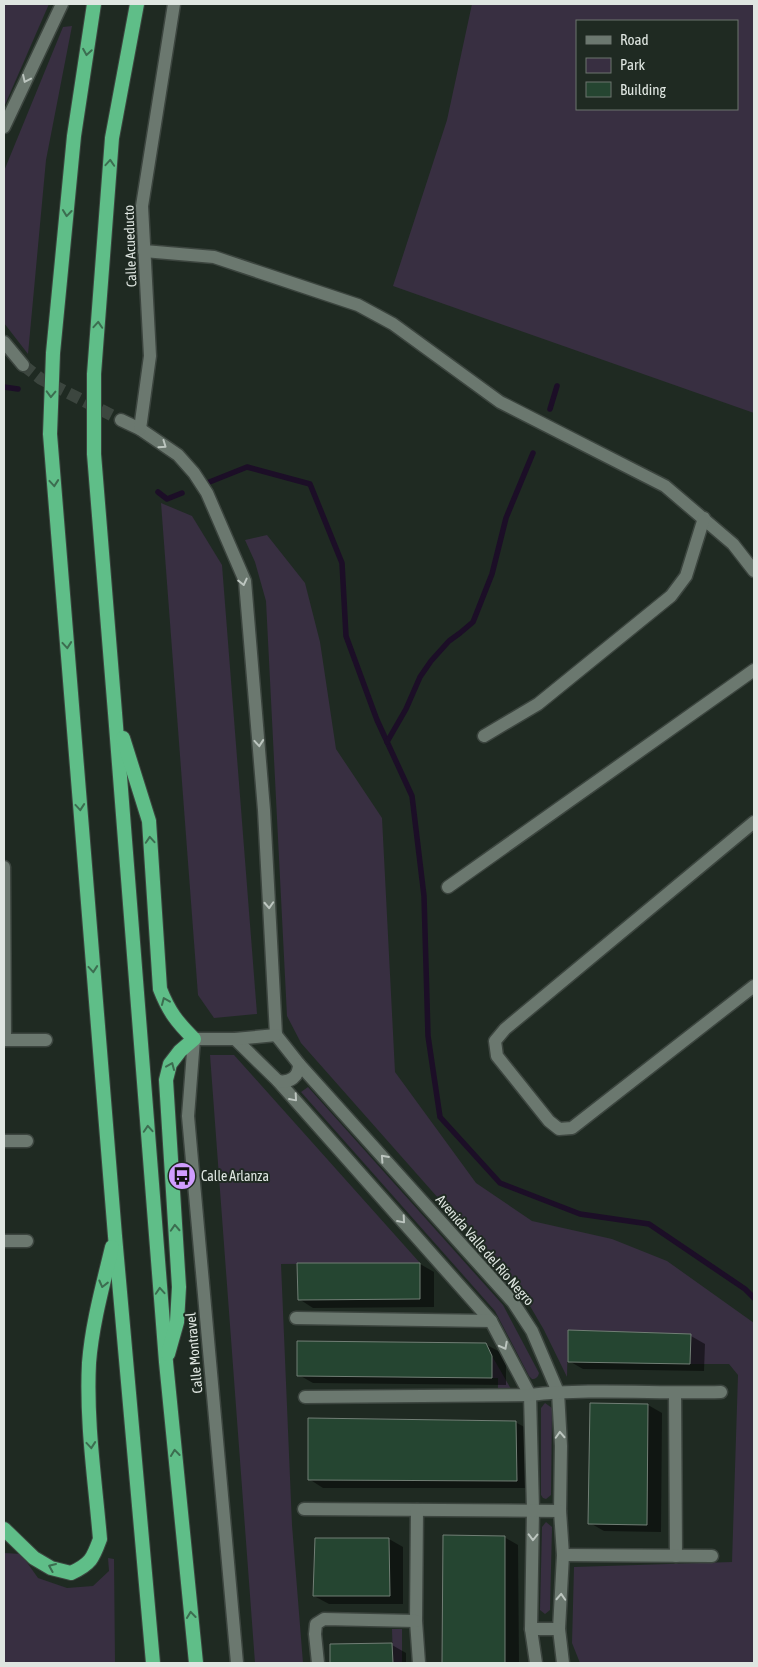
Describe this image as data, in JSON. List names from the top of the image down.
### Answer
{
  "streets": {
    "street": ["Calle Acueducto", "Avenida Valle del Río Negro", "Calle Montravel"]
  },
  "places": {
    "bus stop": ["Calle Arlanza"]
  },
  "legend": ["Road", "Park", "Building"]
}
